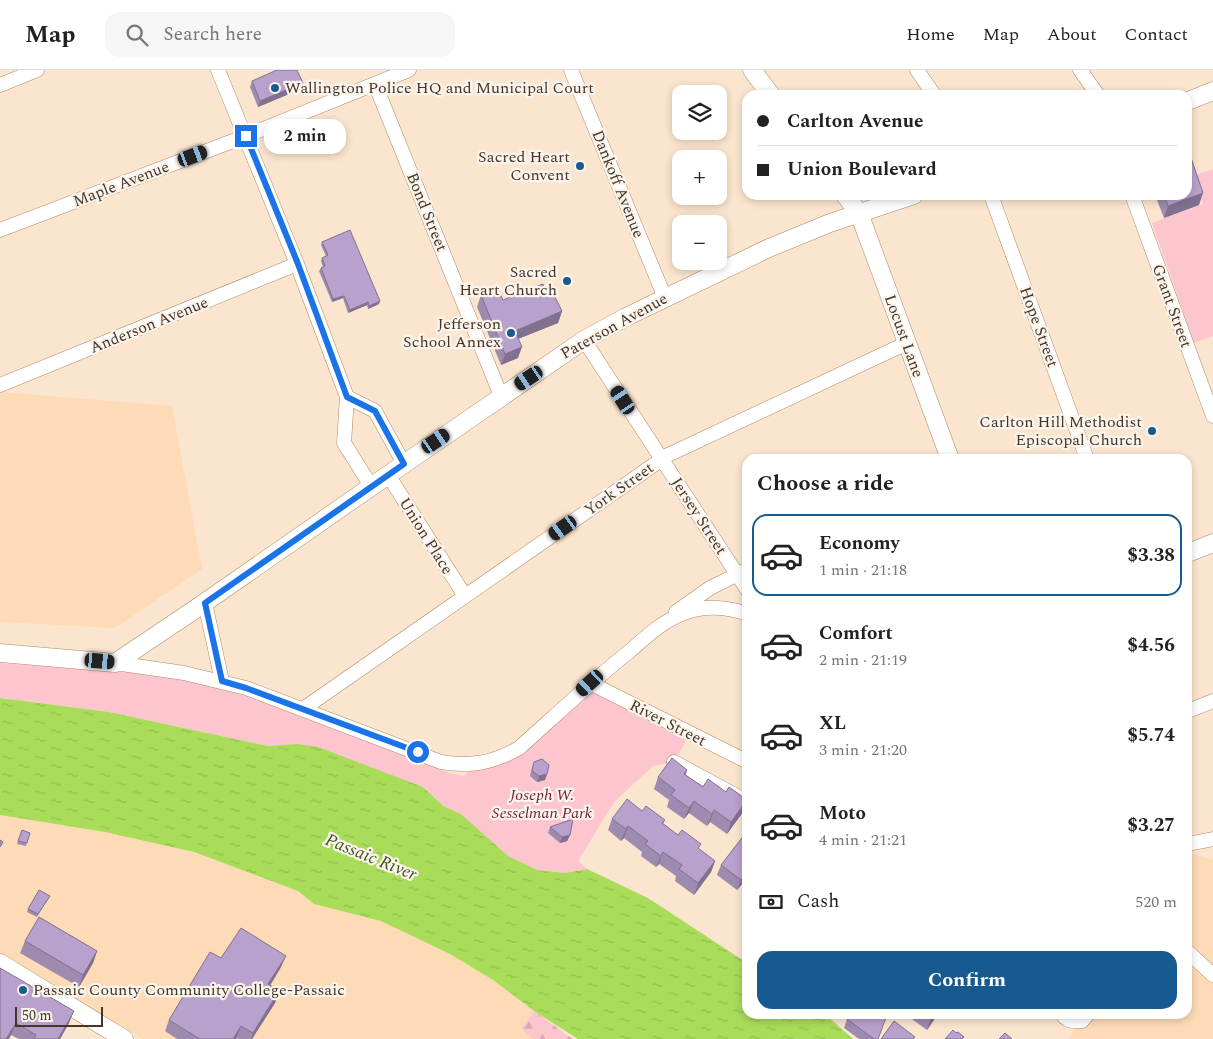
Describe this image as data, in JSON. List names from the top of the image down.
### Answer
{
  "streets": {
    "main road": ["Paterson Avenue", "Locust Lane"],
    "street": [
      "Maple Avenue",
      "Dankoff Avenue",
      "Bond Street",
      "Grant Street",
      "Anderson Avenue",
      "Hope Street",
      "York Street",
      "Jersey Street",
      "Union Place",
      "River Street"
    ]
  },
  "crossings": [
    ["Maple Avenue", "Bond Street"],
    ["Dankoff Avenue", "Paterson Avenue"],
    ["Bond Street", "Paterson Avenue"],
    ["Paterson Avenue", "Locust Lane"],
    ["Paterson Avenue", "Jersey Street"],
    ["Paterson Avenue", "Union Place"],
    ["Locust Lane", "York Street"],
    ["York Street", "Jersey Street"],
    ["York Street", "Union Place"]
  ],
  "water": ["Passaic River"],
  "parks": ["Joseph W. Sesselman Park"],
  "places": [
    "Wallington Police HQ and Municipal Court",
    "Sacred Heart Convent",
    "Sacred Heart Church",
    "Jefferson School Annex",
    "Carlton Hill Methodist Episcopal Church",
    "Passaic County Community College-Passaic"
  ],
  "scale_bar": "50 m",
  "page": {
    "header": "Map",
    "search": "Search here",
    "nav": [
      "Home",
      "Map",
      "About",
      "Contact"
    ],
    "map_buttons": ["+", "−"],
    "banner": ["Carlton Avenue", "Union Boulevard"],
    "bubble": "2 min",
    "heading": "Choose a ride",
    "list": [
      {
        "name": "Economy",
        "note": "1 min · 21:18",
        "value": "$3.38"
      },
      {
        "name": "Comfort",
        "note": "2 min · 21:19",
        "value": "$4.56"
      },
      {
        "name": "XL",
        "note": "3 min · 21:20",
        "value": "$5.74"
      },
      {
        "name": "Moto",
        "note": "4 min · 21:21",
        "value": "$3.27"
      }
    ],
    "pay": ["Cash", "520 m"],
    "buttons": "Confirm",
    "scale": "50 m"
  }
}
